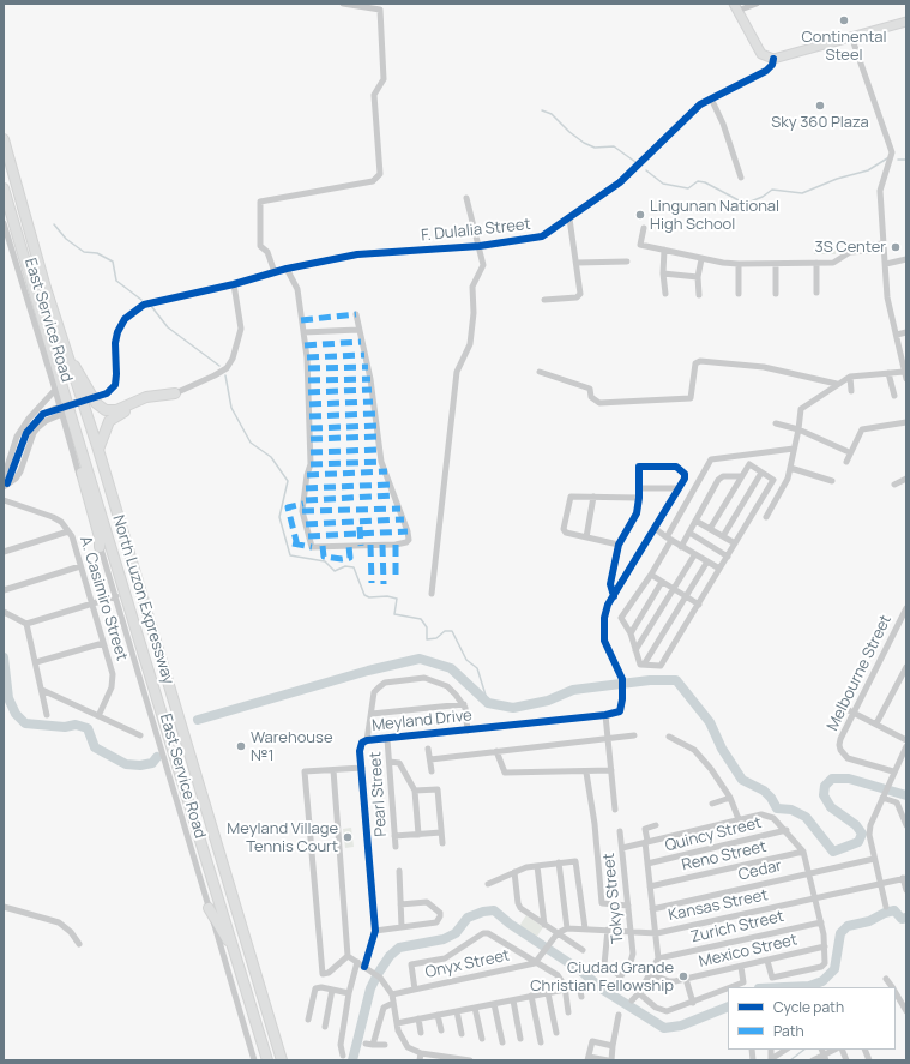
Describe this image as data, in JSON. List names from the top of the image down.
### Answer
{
  "streets": {
    "highway": ["North Luzon Expressway"],
    "street": [
      "F. Dulalia Street",
      "East Service Road",
      "A. Casimiro Street",
      "Melbourne Street",
      "Meyland Drive",
      "Pearl Street",
      "Quincy Street",
      "Reno Street",
      "Cedar",
      "Tokyo Street",
      "Kansas Street",
      "Zurich Street",
      "Mexico Street",
      "Onyx Street"
    ]
  },
  "crossings": [
    ["Meyland Drive", "Pearl Street"],
    ["Tokyo Street", "Kansas Street"],
    ["Kansas Street", "Onyx Street"]
  ],
  "places": [
    "Continental Steel",
    "Sky 360 Plaza",
    "Lingunan National High School",
    "3S Center",
    "Warehouse №1",
    "Meyland Village Tennis Court",
    "Ciudad Grande Christian Fellowship"
  ],
  "legend": ["Cycle path", "Path"]
}
